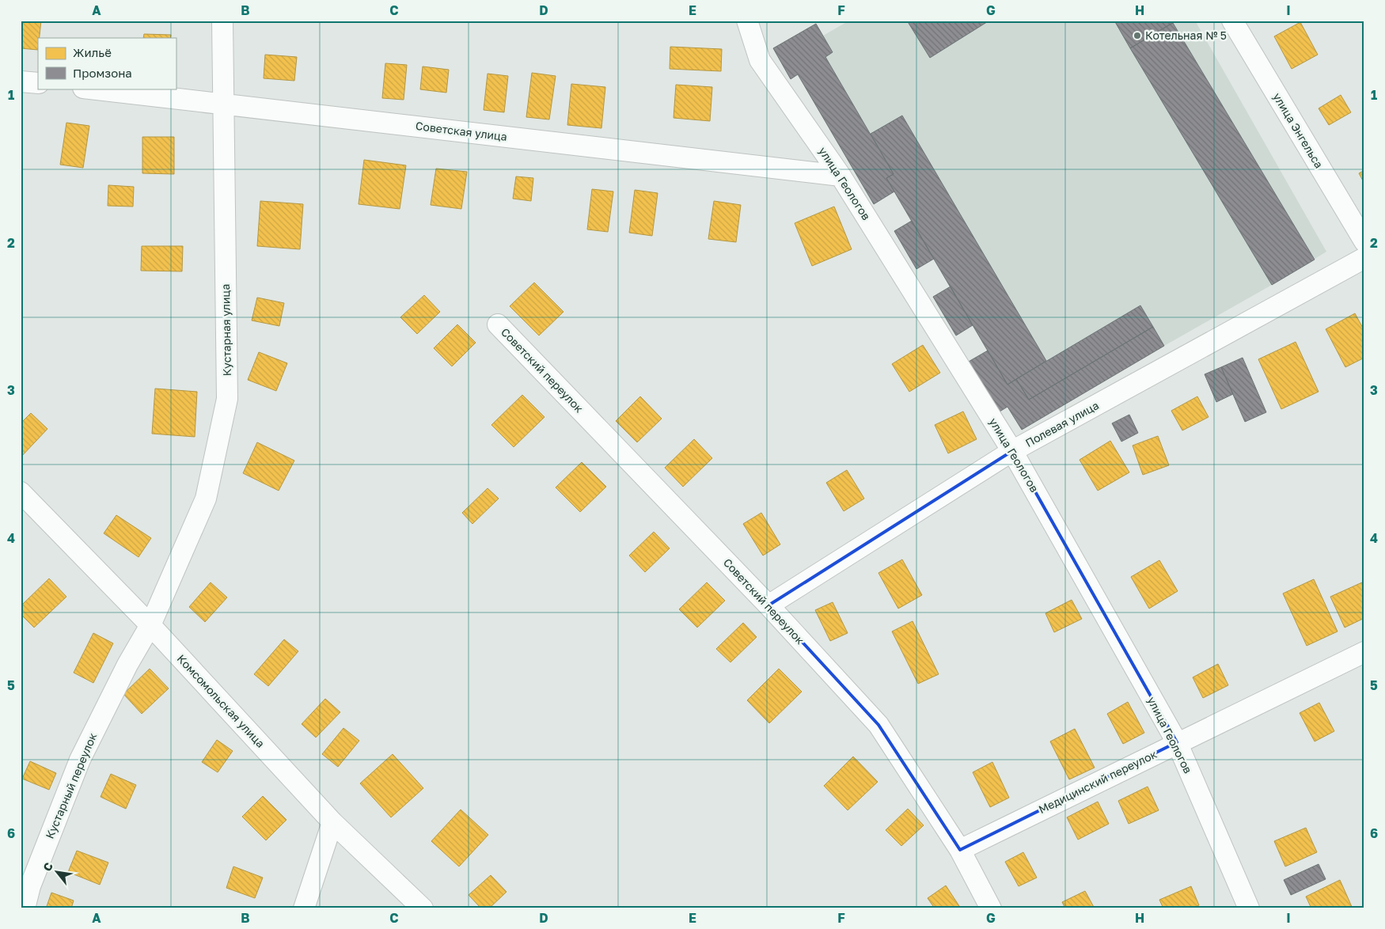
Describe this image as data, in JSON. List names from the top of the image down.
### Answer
{
  "streets": {
    "street": [
      "улица Энгельса",
      "Советская улица",
      "улица Геологов",
      "Кустарная улица",
      "Советский переулок",
      "Полевая улица",
      "Комсомольская улица",
      "Медицинский переулок",
      "Кустарный переулок"
    ]
  },
  "crossings": [
    ["Советская улица", "улица Геологов"],
    ["Советская улица", "Кустарная улица"],
    ["улица Геологов", "Полевая улица"],
    ["улица Геологов", "Медицинский переулок"],
    ["Кустарная улица", "Комсомольская улица"],
    ["Кустарная улица", "Кустарный переулок"],
    ["Советский переулок", "Полевая улица"],
    ["Советский переулок", "Медицинский переулок"],
    ["Комсомольская улица", "Кустарный переулок"]
  ],
  "places": ["Котельная № 5"],
  "legend": ["Жильё", "Промзона"],
  "north": "top left",
  "grid": {
    "columns": [
      "A",
      "B",
      "C",
      "D",
      "E",
      "F",
      "G",
      "H",
      "I"
    ],
    "rows": [
      "1",
      "2",
      "3",
      "4",
      "5",
      "6"
    ]
  }
}
